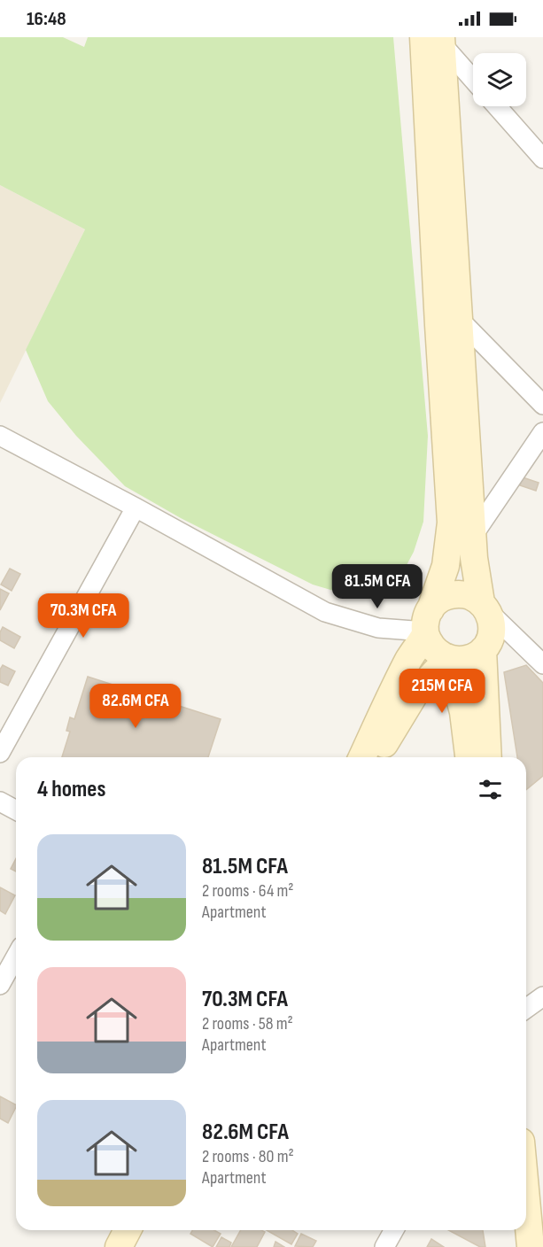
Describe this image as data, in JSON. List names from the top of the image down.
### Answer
{
  "page": {
    "status": "16:48",
    "price": [
      "81.5M CFA",
      "70.3M CFA",
      "215M CFA",
      "82.6M CFA"
    ],
    "heading": "4 homes",
    "list": [
      {
        "name": "81.5M CFA",
        "note": "2 rooms · 64 m² · Apartment"
      },
      {
        "name": "70.3M CFA",
        "note": "2 rooms · 58 m² · Apartment"
      },
      {
        "name": "82.6M CFA",
        "note": "2 rooms · 80 m² · Apartment"
      }
    ]
  }
}
